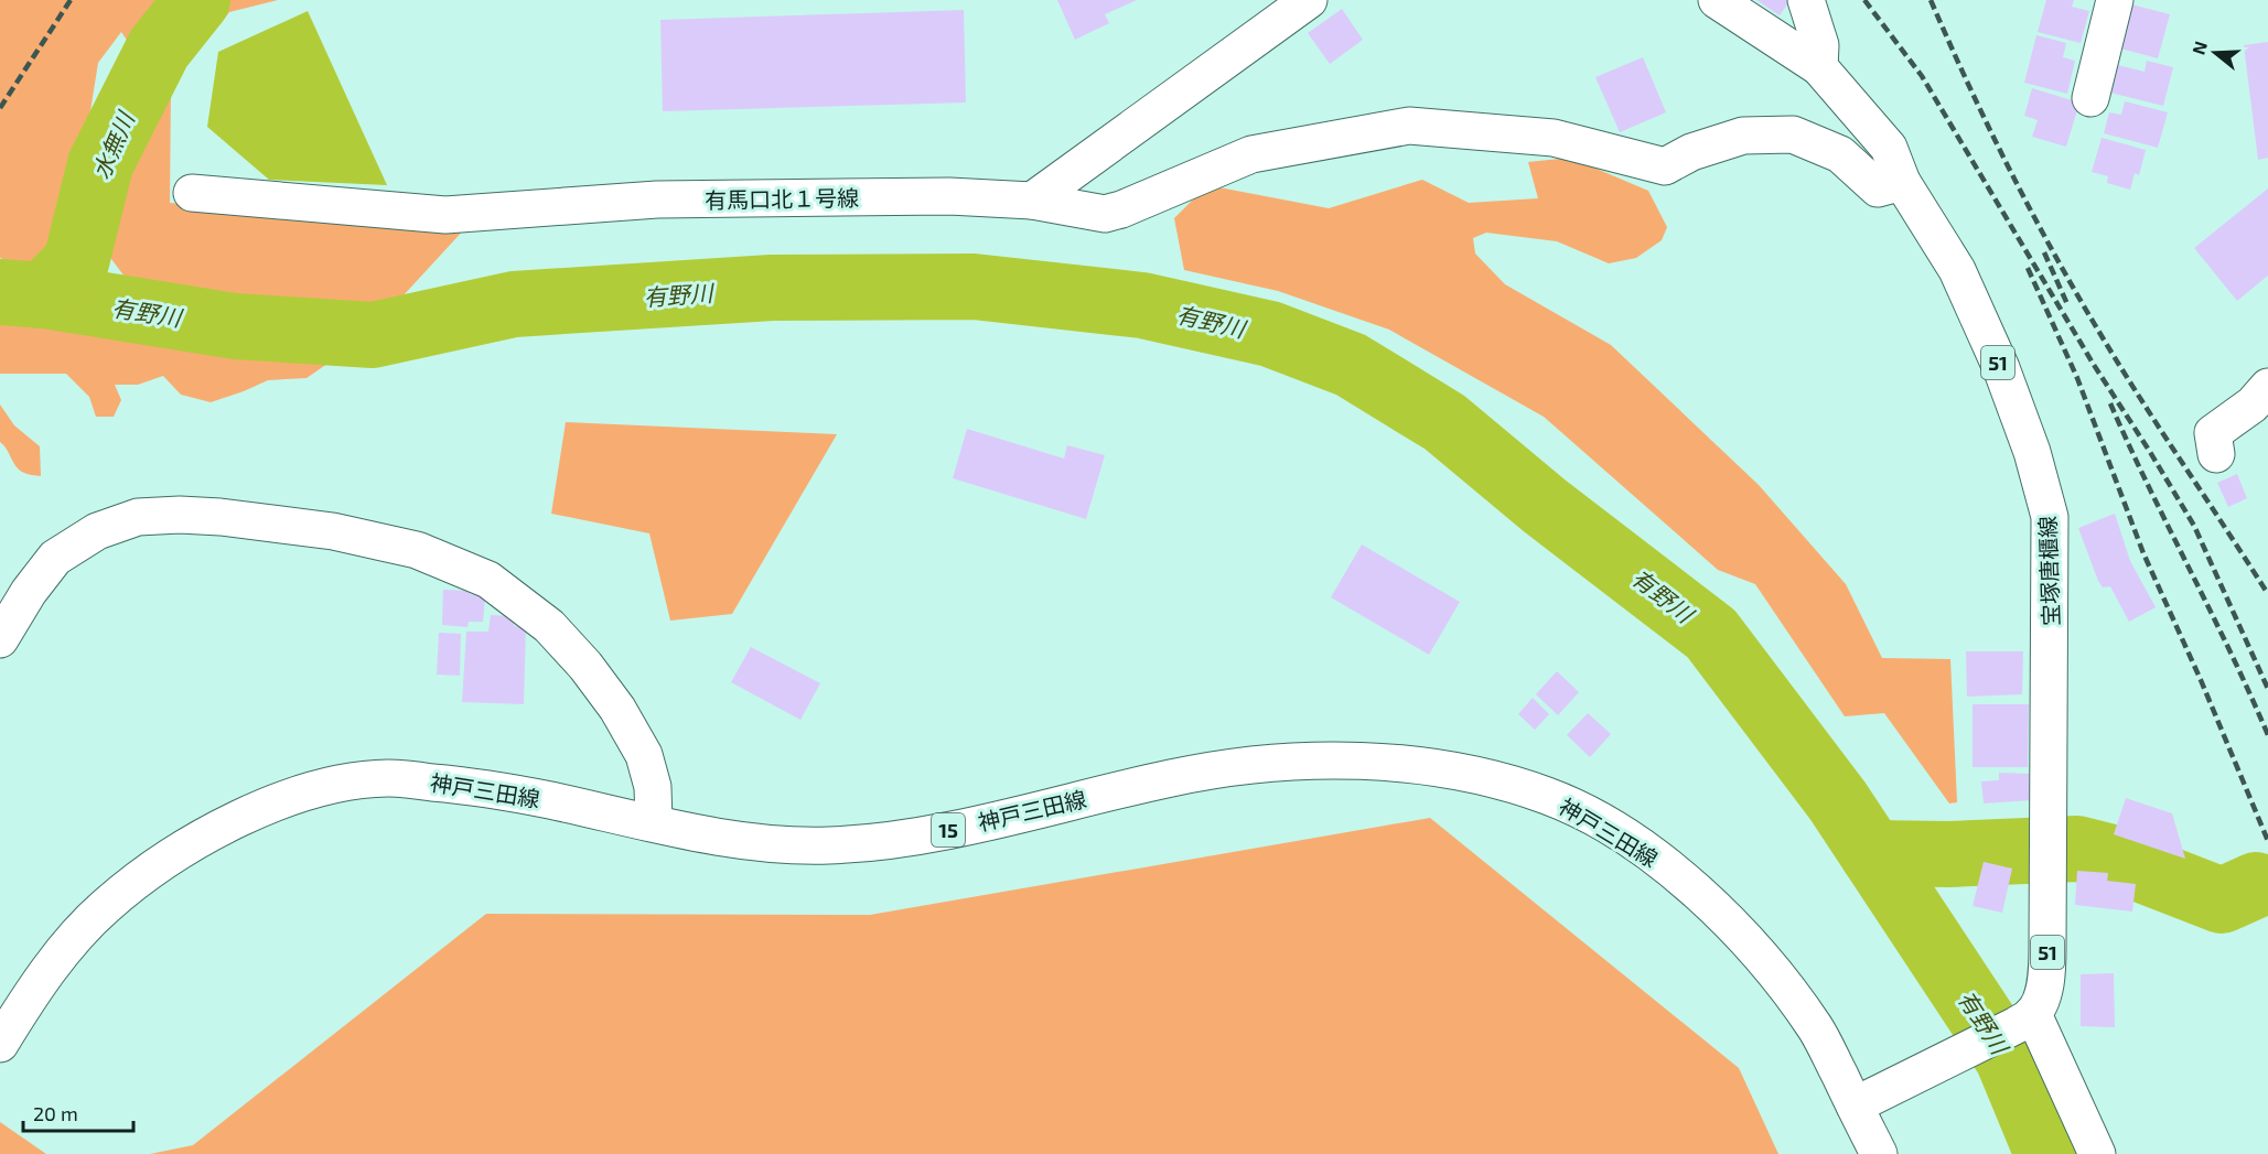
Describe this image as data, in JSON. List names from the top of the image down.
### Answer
{
  "streets": {
    "main road": [
      "有馬口北１号線",
      "51",
      "宝塚唐櫃線",
      "神戸三田線",
      "15"
    ]
  },
  "crossings": [
    ["有馬口北１号線", "宝塚唐櫃線"]
  ],
  "water": ["水無川", "有野川"],
  "scale_bar": "20 m",
  "north": "left"
}
